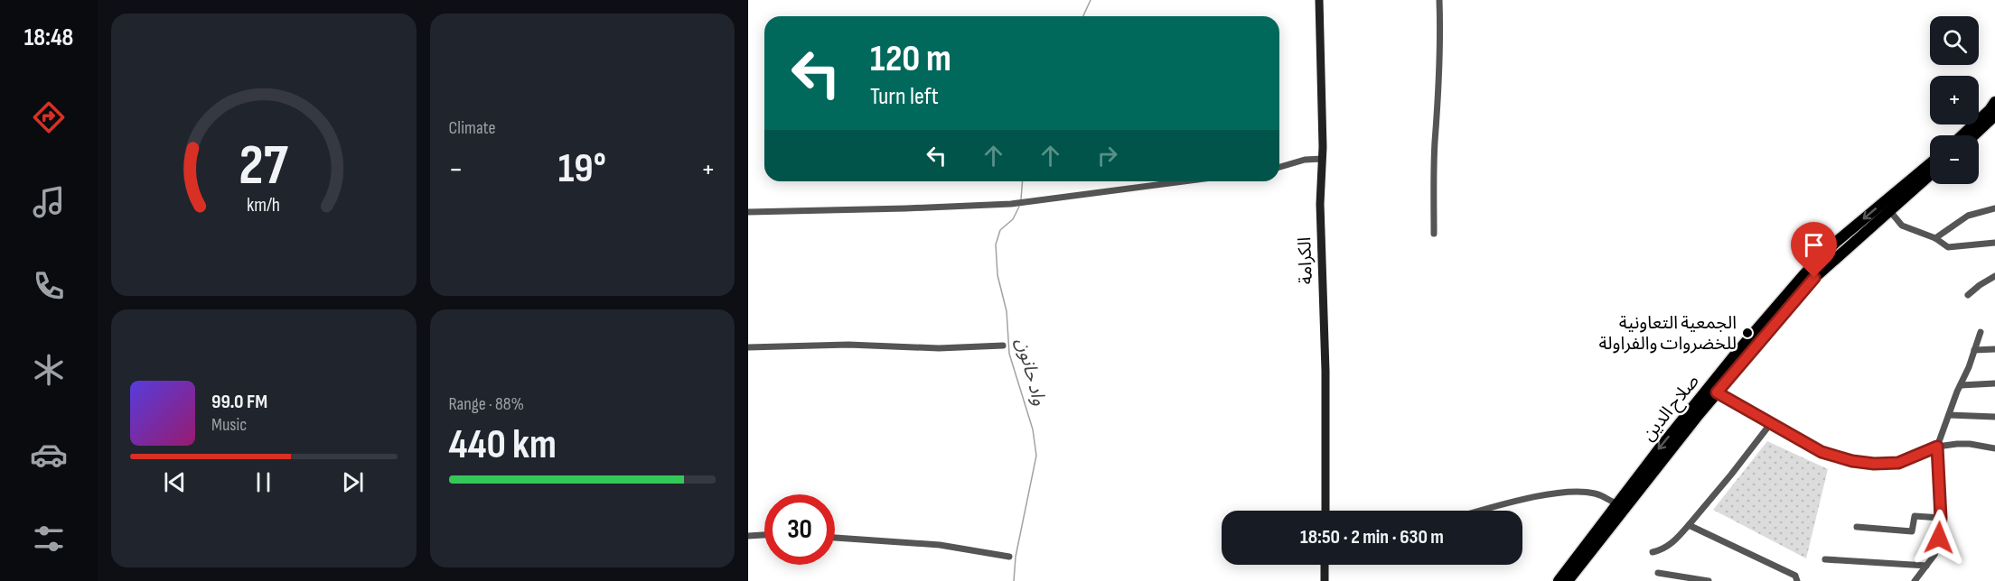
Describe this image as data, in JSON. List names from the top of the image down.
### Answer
{
  "streets": {
    "highway": ["صلاح الدين"],
    "main road": ["الكرامة"]
  },
  "water": ["واد حانون"],
  "places": ["الجمعية التعاونية للخضروات والفراولة"],
  "page": {
    "tabs": "18:48",
    "tile": [
      "Climate",
      ["Range · 88%", "440 km"]
    ],
    "map_buttons": ["+", "−"],
    "turn": ["120 m", "Turn left"],
    "heat": ["−", "19°", "+"],
    "song": ["99.0 FM", "Music"],
    "limit": "30",
    "trip": "18:50 · 2 min · 630 m",
    "gauge": ["27", "km/h"]
  }
}
